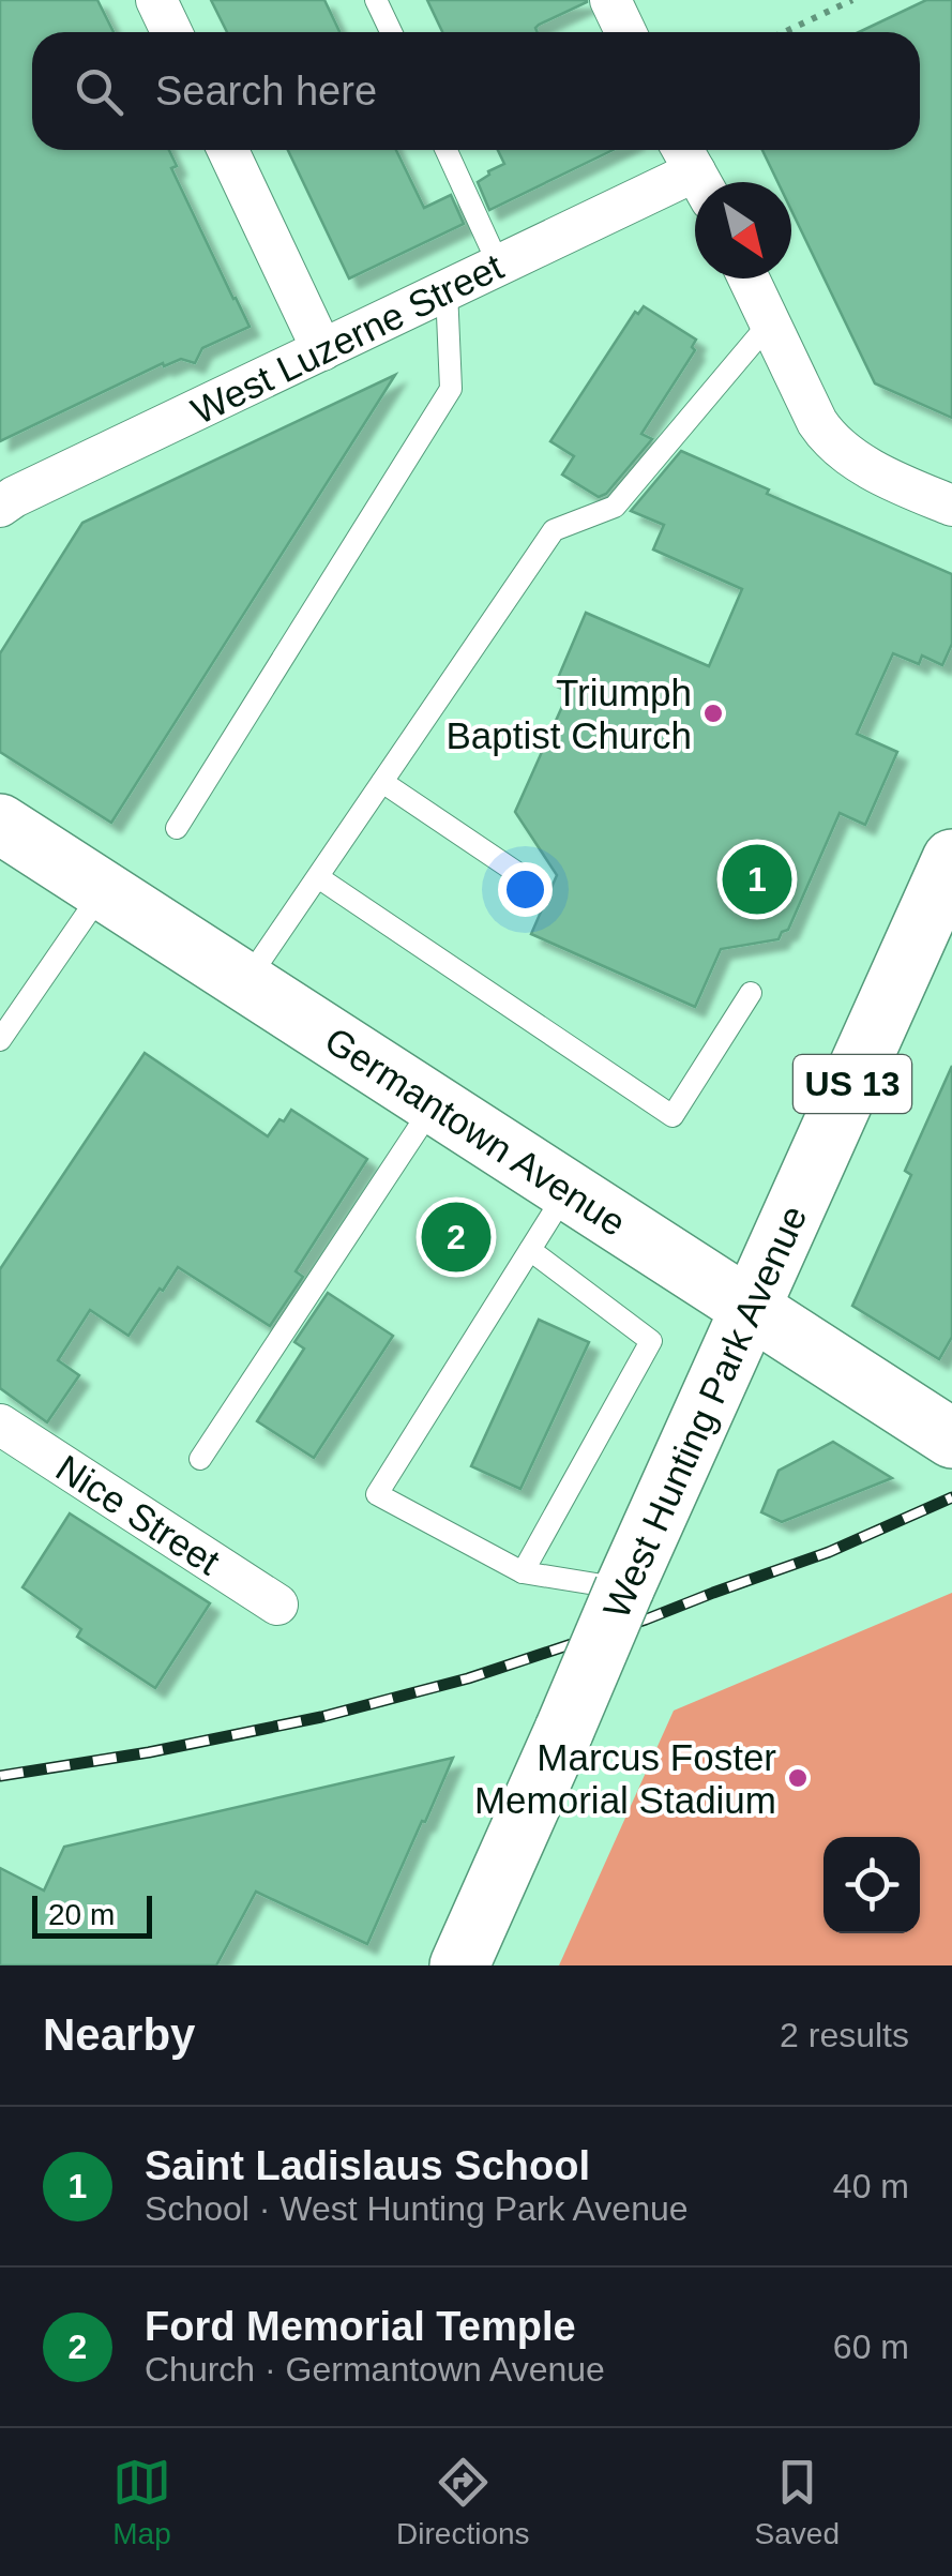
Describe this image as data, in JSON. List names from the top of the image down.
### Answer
{
  "streets": {
    "main road": ["US 13", "Germantown Avenue", "West Hunting Park Avenue"],
    "street": ["West Luzerne Street", "Nice Street"]
  },
  "crossings": [
    ["Germantown Avenue", "West Hunting Park Avenue"]
  ],
  "places": ["Triumph Baptist Church", "Marcus Foster Memorial Stadium"],
  "scale_bar": "20 m",
  "north": "bottom right",
  "page": {
    "search": "Search here",
    "pins": ["1", "2"],
    "scale": "20 m",
    "heading": ["Nearby", "2 results"],
    "list": [
      {
        "mark": "1",
        "name": "Saint Ladislaus School",
        "note": "School · West Hunting Park Avenue",
        "value": "40 m"
      },
      {
        "mark": "2",
        "name": "Ford Memorial Temple",
        "note": "Church · Germantown Avenue",
        "value": "60 m"
      }
    ],
    "nav": ["Map", "Directions", "Saved"]
  }
}
